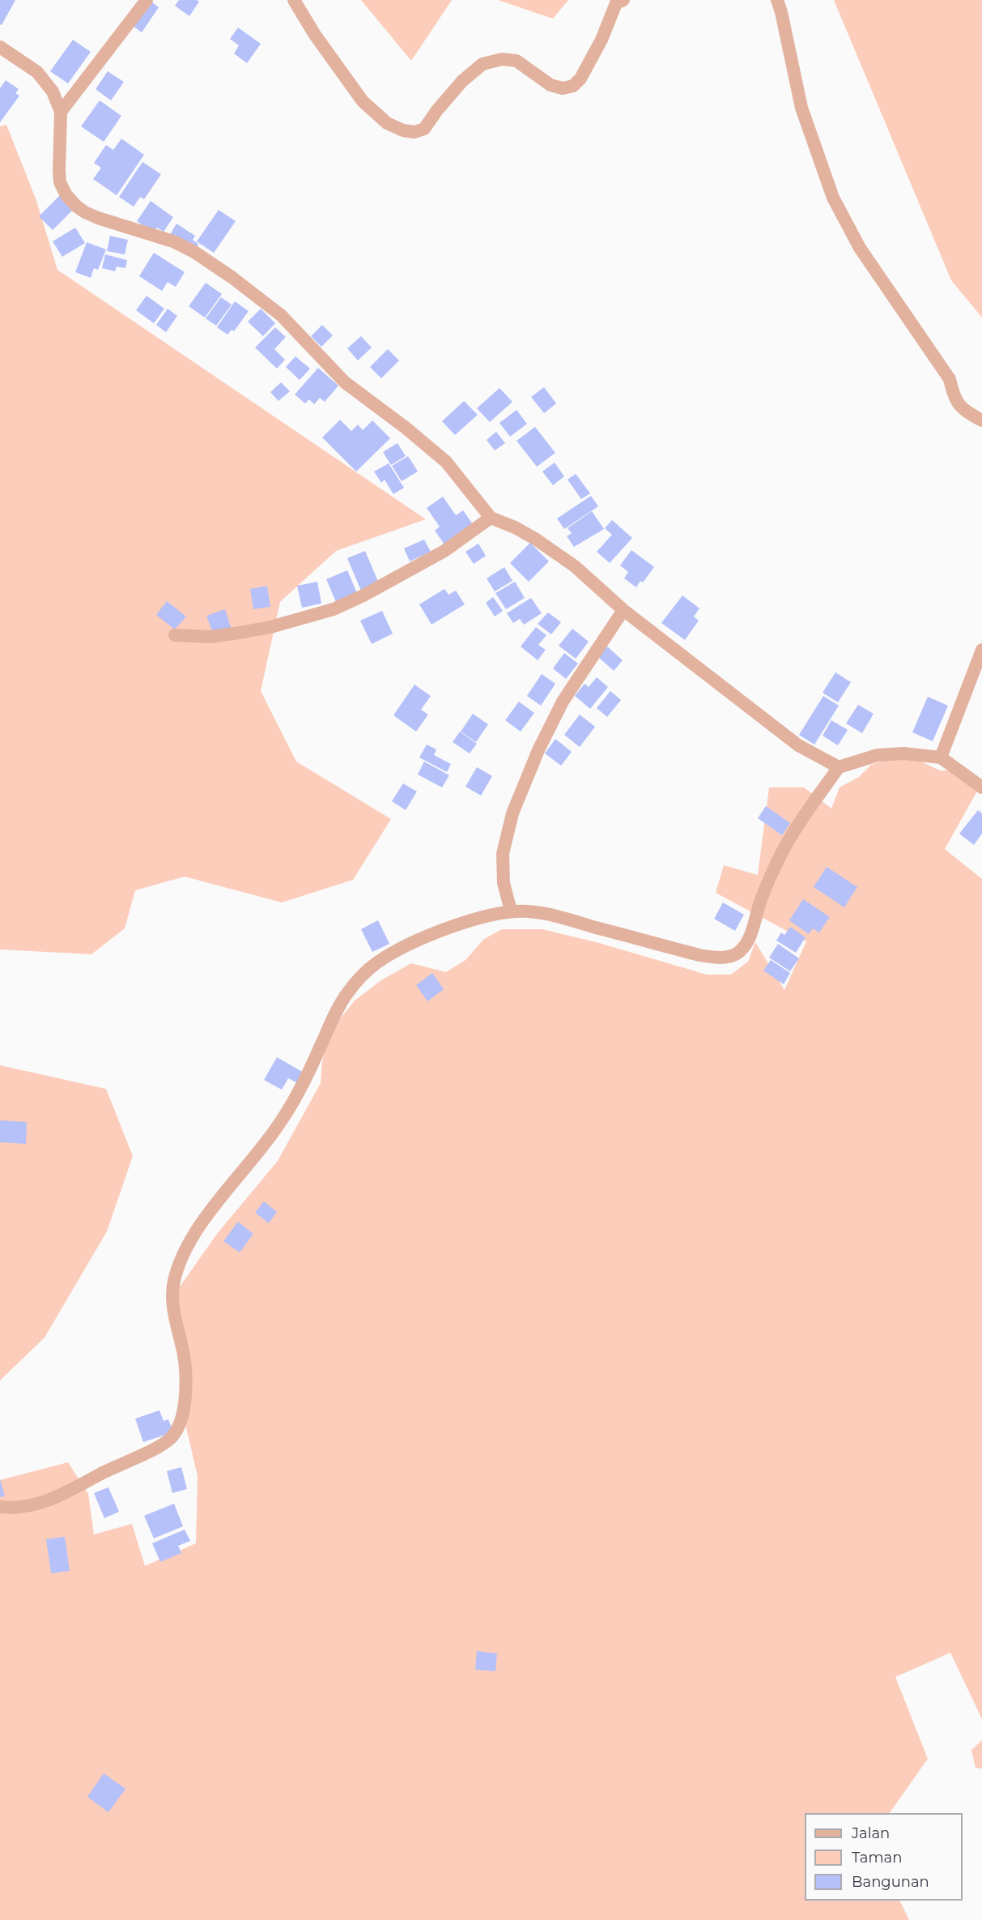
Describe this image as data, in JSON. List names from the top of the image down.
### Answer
{
  "legend": ["Jalan", "Taman", "Bangunan"]
}
